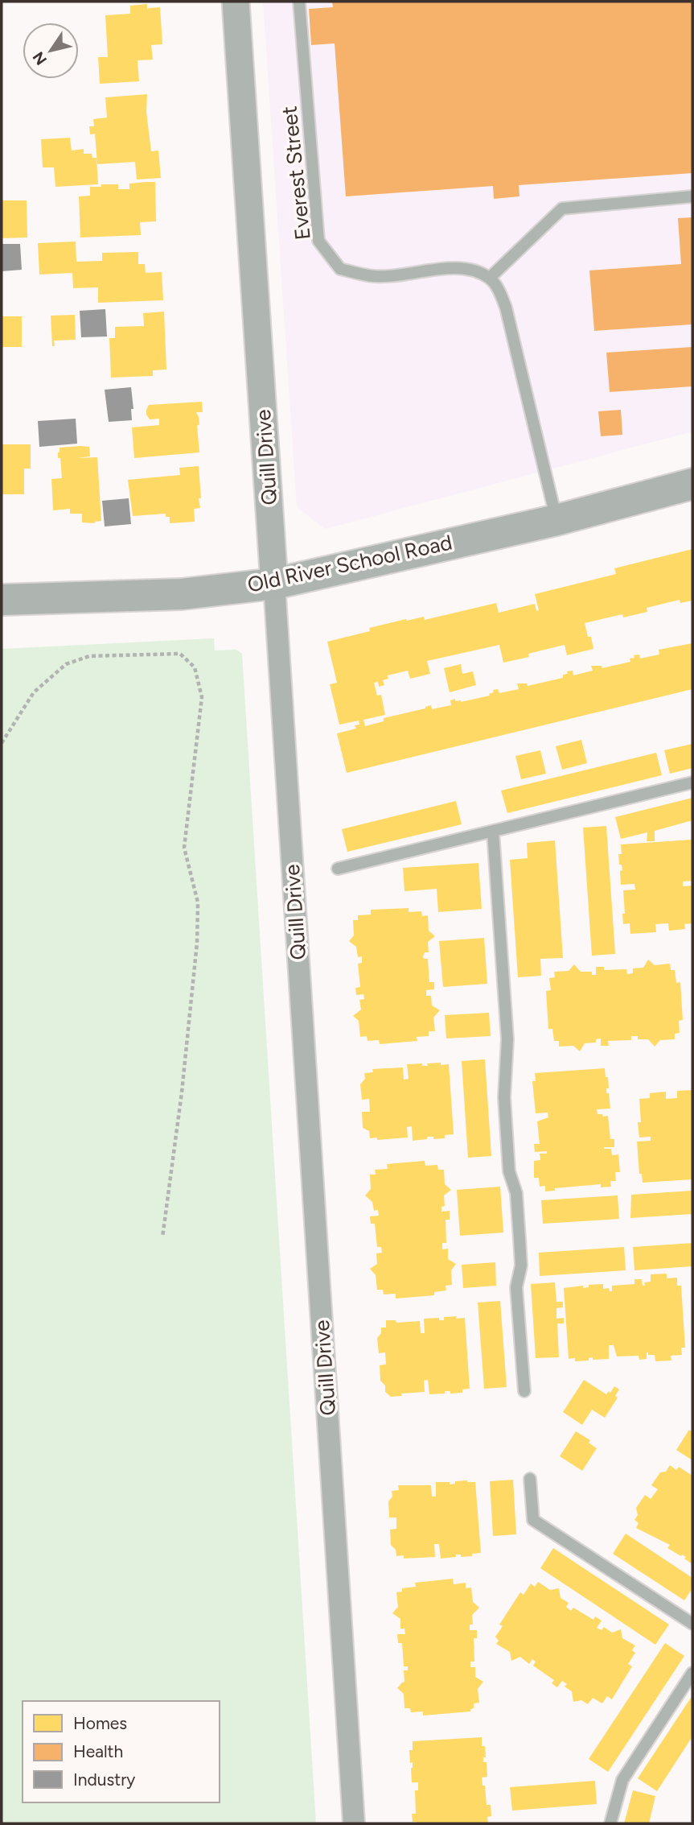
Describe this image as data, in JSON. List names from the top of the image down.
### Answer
{
  "streets": {
    "main road": ["Old River School Road"],
    "street": ["Quill Drive"],
    "lane": ["Everest Street"]
  },
  "crossings": [
    ["Quill Drive", "Old River School Road"]
  ],
  "legend": ["Homes", "Health", "Industry"],
  "north": "bottom left"
}
